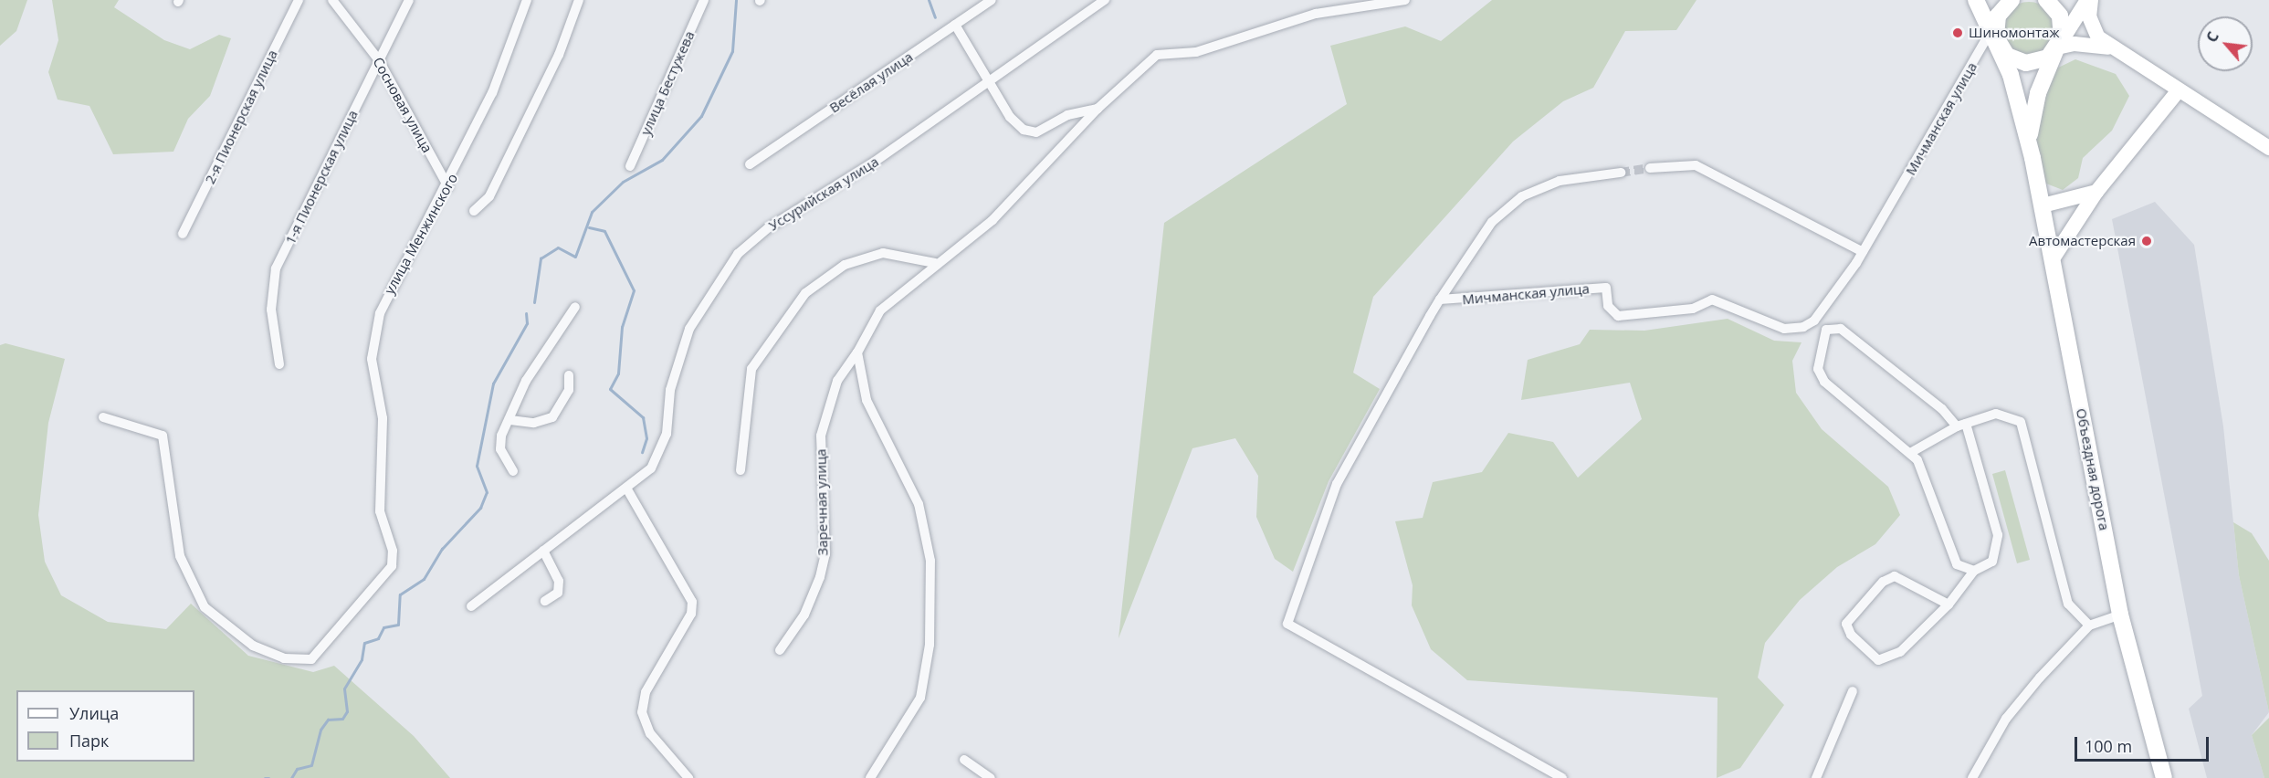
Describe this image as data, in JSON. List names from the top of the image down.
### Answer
{
  "streets": {
    "main road": ["Объездная дорога"],
    "street": [
      "Весёлая улица",
      "улица Бестужева",
      "Сосновая улица",
      "2-я Пионерская улица",
      "Мичманская улица",
      "1-я Пионерская улица",
      "Уссурийская улица",
      "улица Менжинского",
      "Заречная улица"
    ]
  },
  "crossings": [
    ["Сосновая улица", "1-я Пионерская улица"],
    ["Сосновая улица", "улица Менжинского"]
  ],
  "places": ["Шиномонтаж", "Автомастерская"],
  "legend": ["Улица", "Парк"],
  "scale_bar": "100 m",
  "north": "top left"
}
